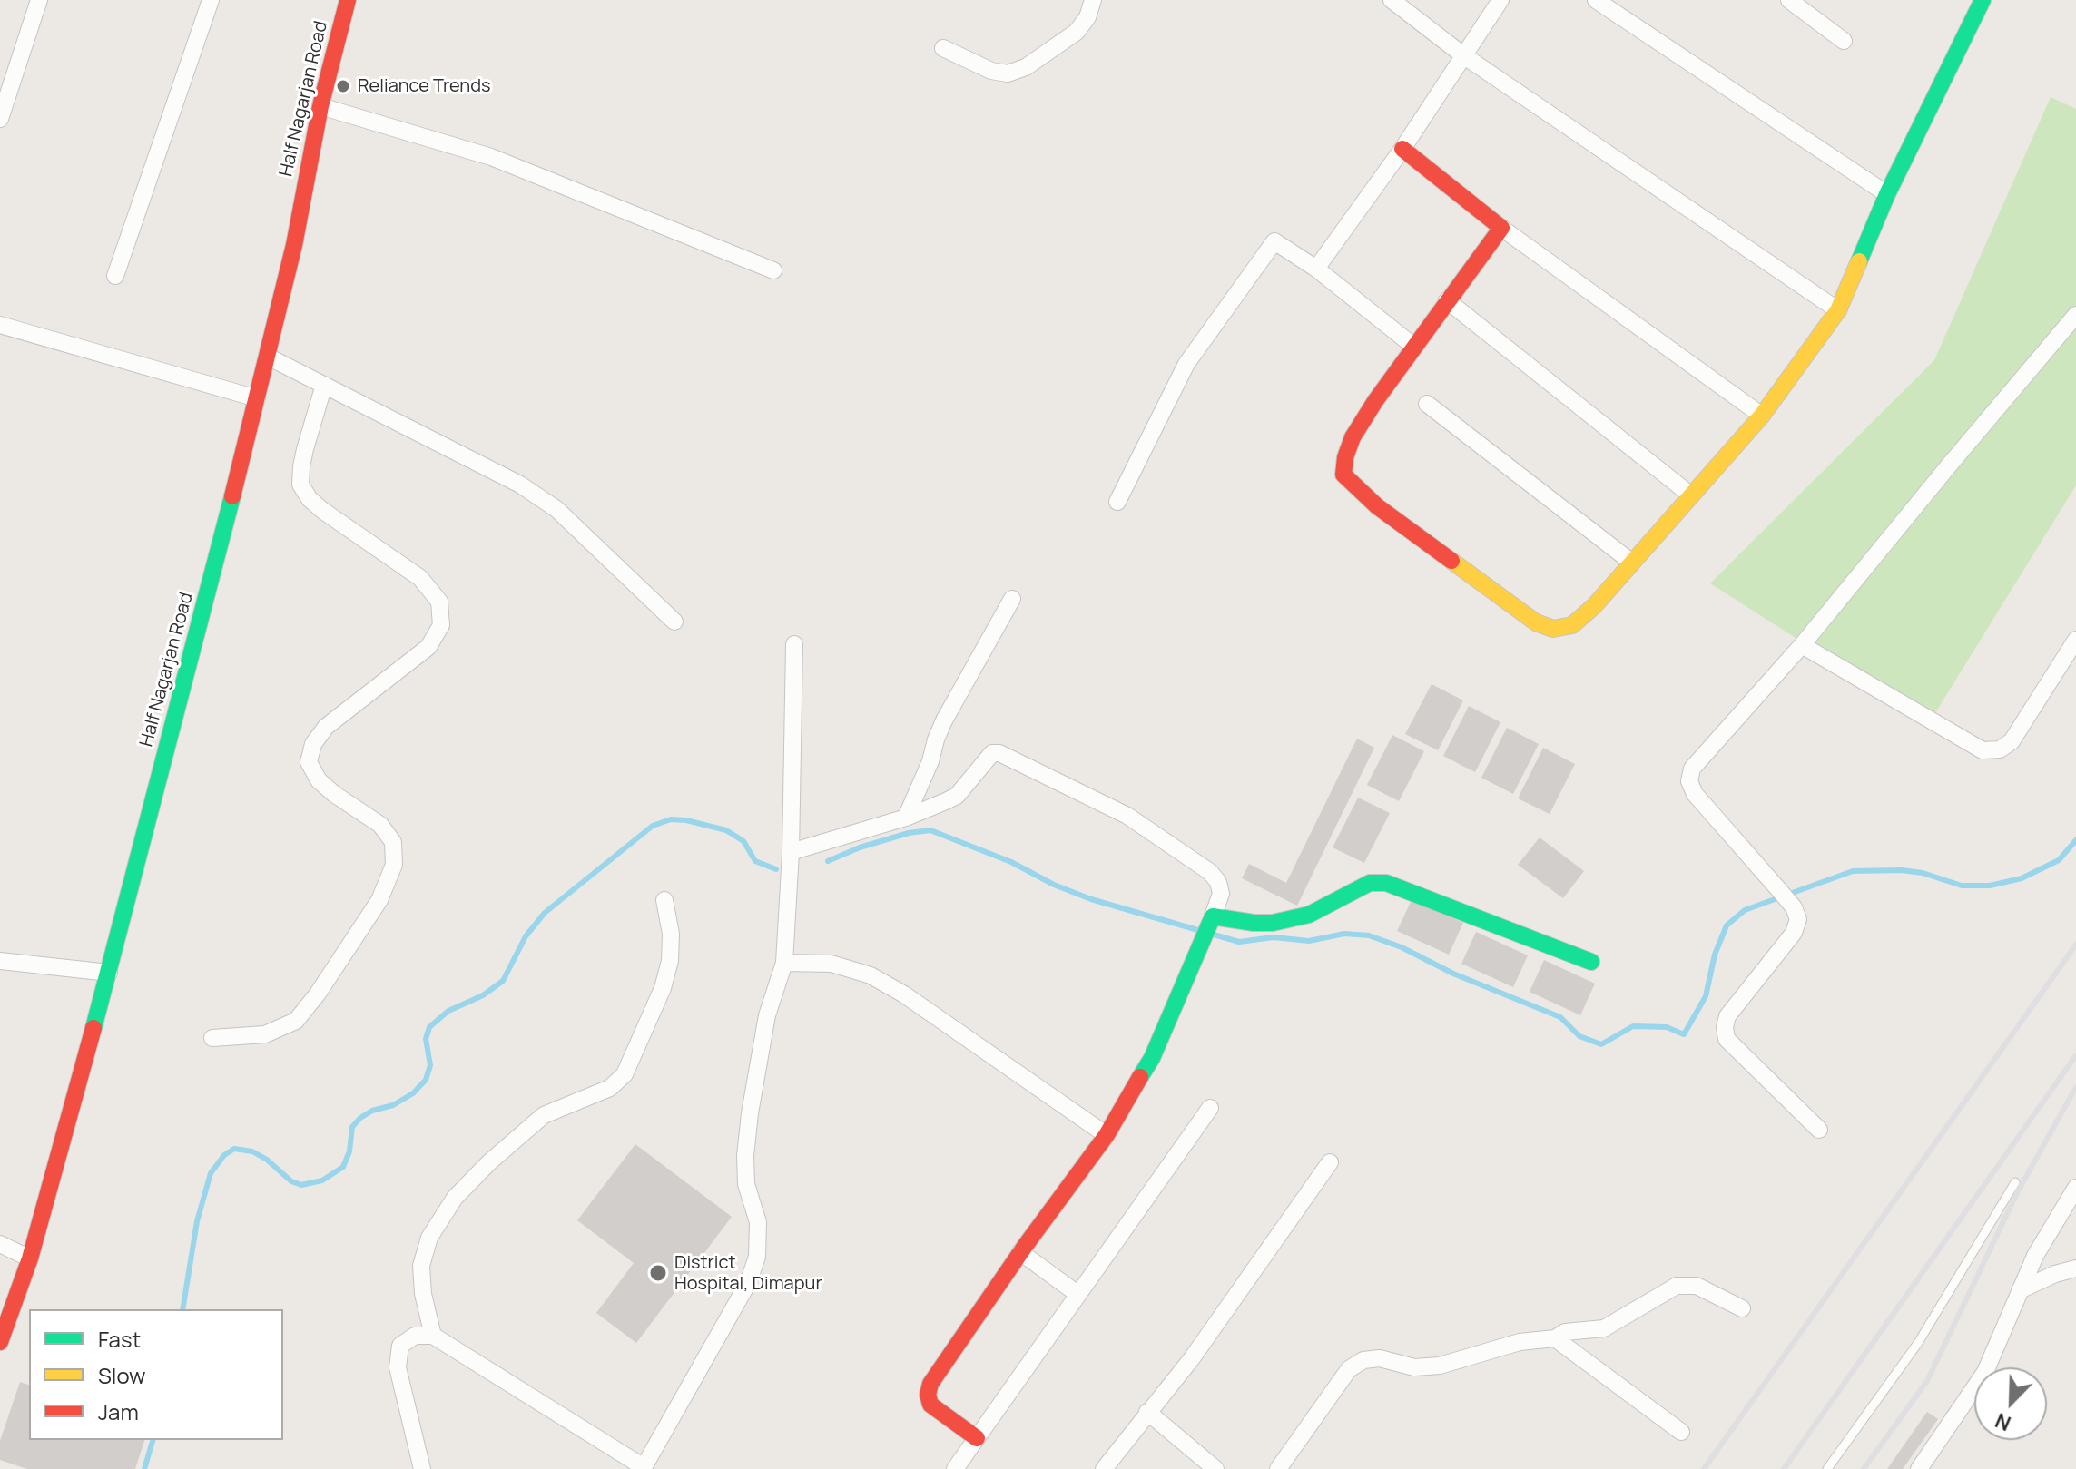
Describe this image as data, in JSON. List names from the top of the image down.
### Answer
{
  "streets": {
    "street": ["Half Nagarjan Road"]
  },
  "places": ["Reliance Trends", "District Hospital, Dimapur"],
  "legend": ["Fast", "Slow", "Jam"],
  "north": "bottom left"
}
